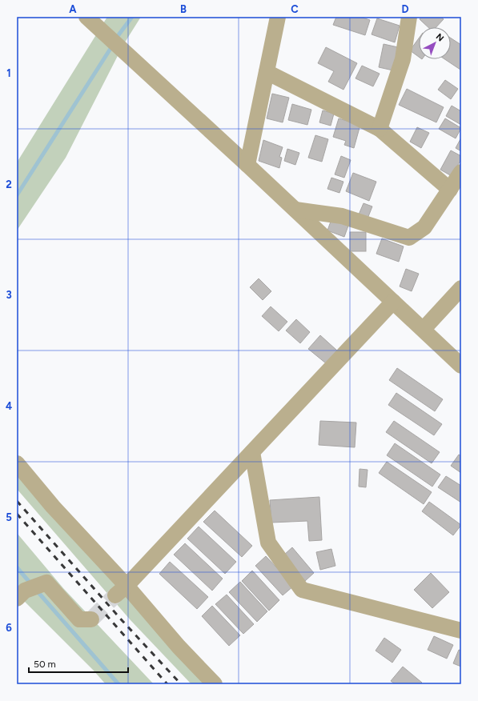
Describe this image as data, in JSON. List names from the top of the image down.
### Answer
{
  "scale_bar": "50 m",
  "north": "top right",
  "grid": {
    "columns": [
      "A",
      "B",
      "C",
      "D"
    ],
    "rows": [
      "1",
      "2",
      "3",
      "4",
      "5",
      "6"
    ]
  }
}
